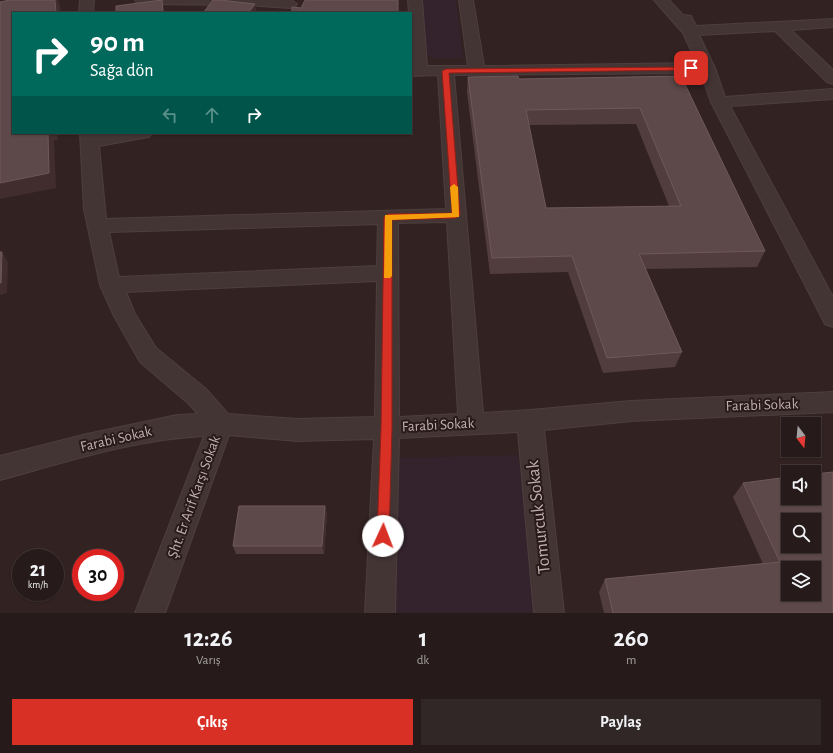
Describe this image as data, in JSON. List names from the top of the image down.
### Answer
{
  "streets": {
    "street": ["Farabi Sokak", "Şht. Er Arif Karşı Sokak", "Tomurcuk Sokak"]
  },
  "crossings": [
    ["Farabi Sokak", "Şht. Er Arif Karşı Sokak"],
    ["Farabi Sokak", "Tomurcuk Sokak"]
  ],
  "north": "bottom",
  "page": {
    "turn": ["90 m", "Sağa dön"],
    "speed": "21 km/h",
    "limit": "30",
    "eta": [
      "12:26",
      "Varış",
      "1",
      "dk",
      "260",
      "m"
    ],
    "buttons": ["Çıkış", "Paylaş"]
  }
}
